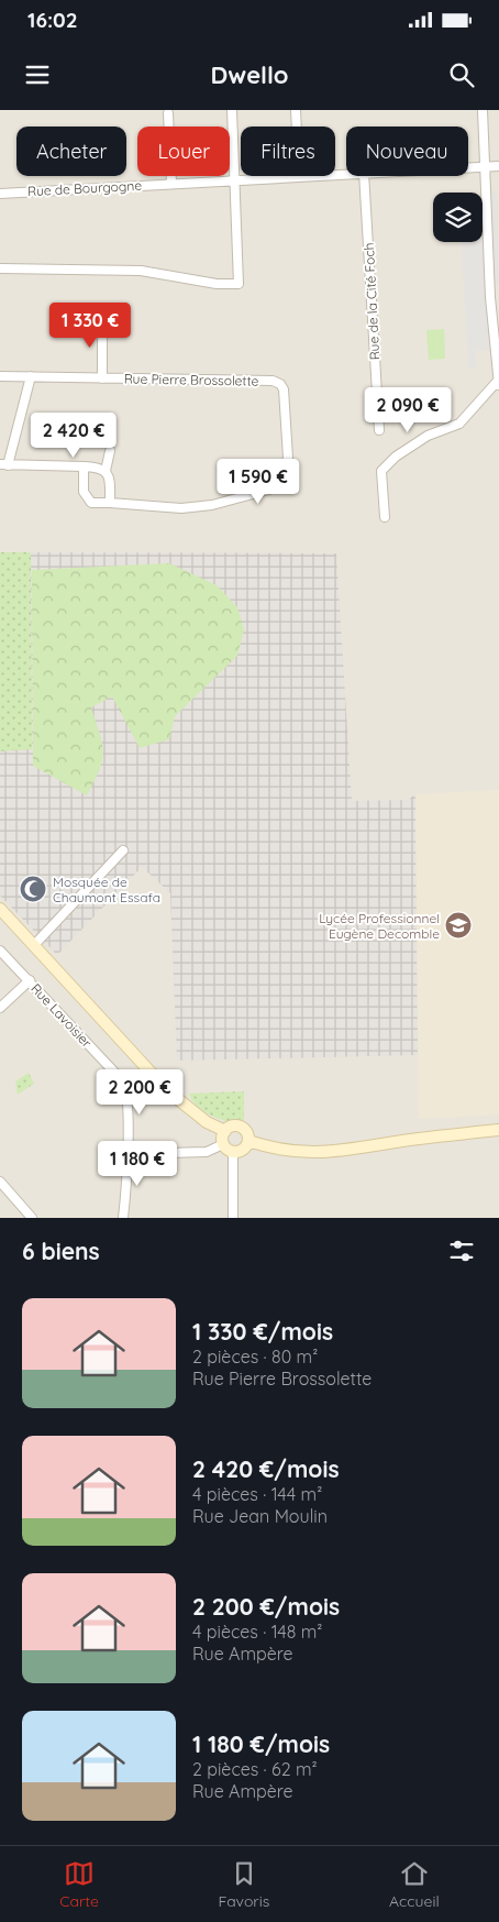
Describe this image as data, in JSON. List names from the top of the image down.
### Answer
{
  "streets": {
    "street": [
      "Rue de Bourgogne",
      "Rue de la Cité Foch",
      "Rue Pierre Brossolette",
      "Rue Lavoisier"
    ]
  },
  "places": {
    "mosque": ["Mosquée de Chaumont Essafa"],
    "school or university": ["Lycée Professionnel Eugène Decomble"]
  },
  "page": {
    "status": "16:02",
    "header": "Dwello",
    "chip": [
      "Acheter",
      "Louer",
      "Filtres",
      "Nouveau"
    ],
    "price": [
      "1 330 €",
      "2 090 €",
      "2 420 €",
      "1 590 €",
      "2 200 €",
      "1 180 €"
    ],
    "heading": "6 biens",
    "list": [
      {
        "name": "1 330 €/mois",
        "note": "2 pièces · 80 m² · Rue Pierre Brossolette"
      },
      {
        "name": "2 420 €/mois",
        "note": "4 pièces · 144 m² · Rue Jean Moulin"
      },
      {
        "name": "2 200 €/mois",
        "note": "4 pièces · 148 m² · Rue Ampère"
      },
      {
        "name": "1 180 €/mois",
        "note": "2 pièces · 62 m² · Rue Ampère"
      }
    ],
    "tabs": ["Carte", "Favoris", "Accueil"]
  }
}
